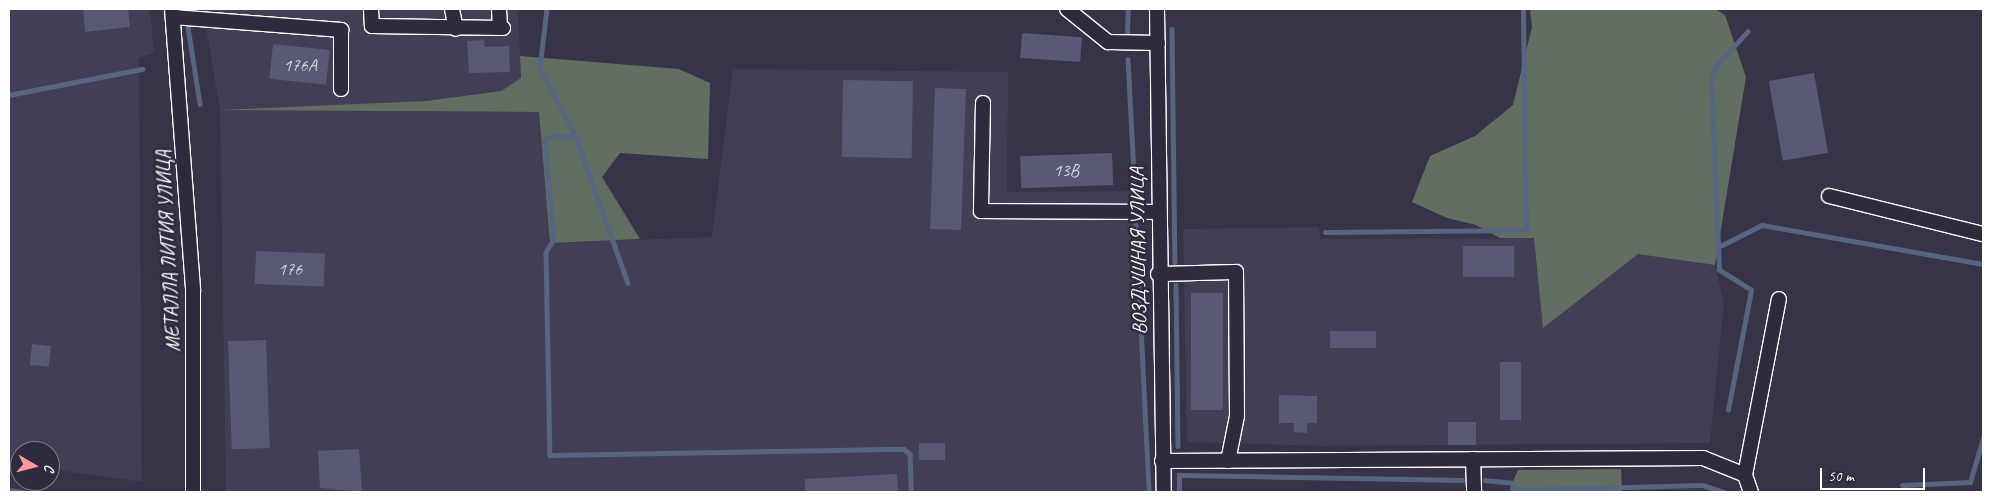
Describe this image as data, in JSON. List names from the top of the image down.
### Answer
{
  "streets": {
    "street": ["МЕТАЛЛА ЛИТИЯ УЛИЦА", "ВОЗДУШНАЯ УЛИЦА"]
  },
  "house_numbers": ["176А", "13В", "176"],
  "scale_bar": "50 m",
  "north": "right"
}
